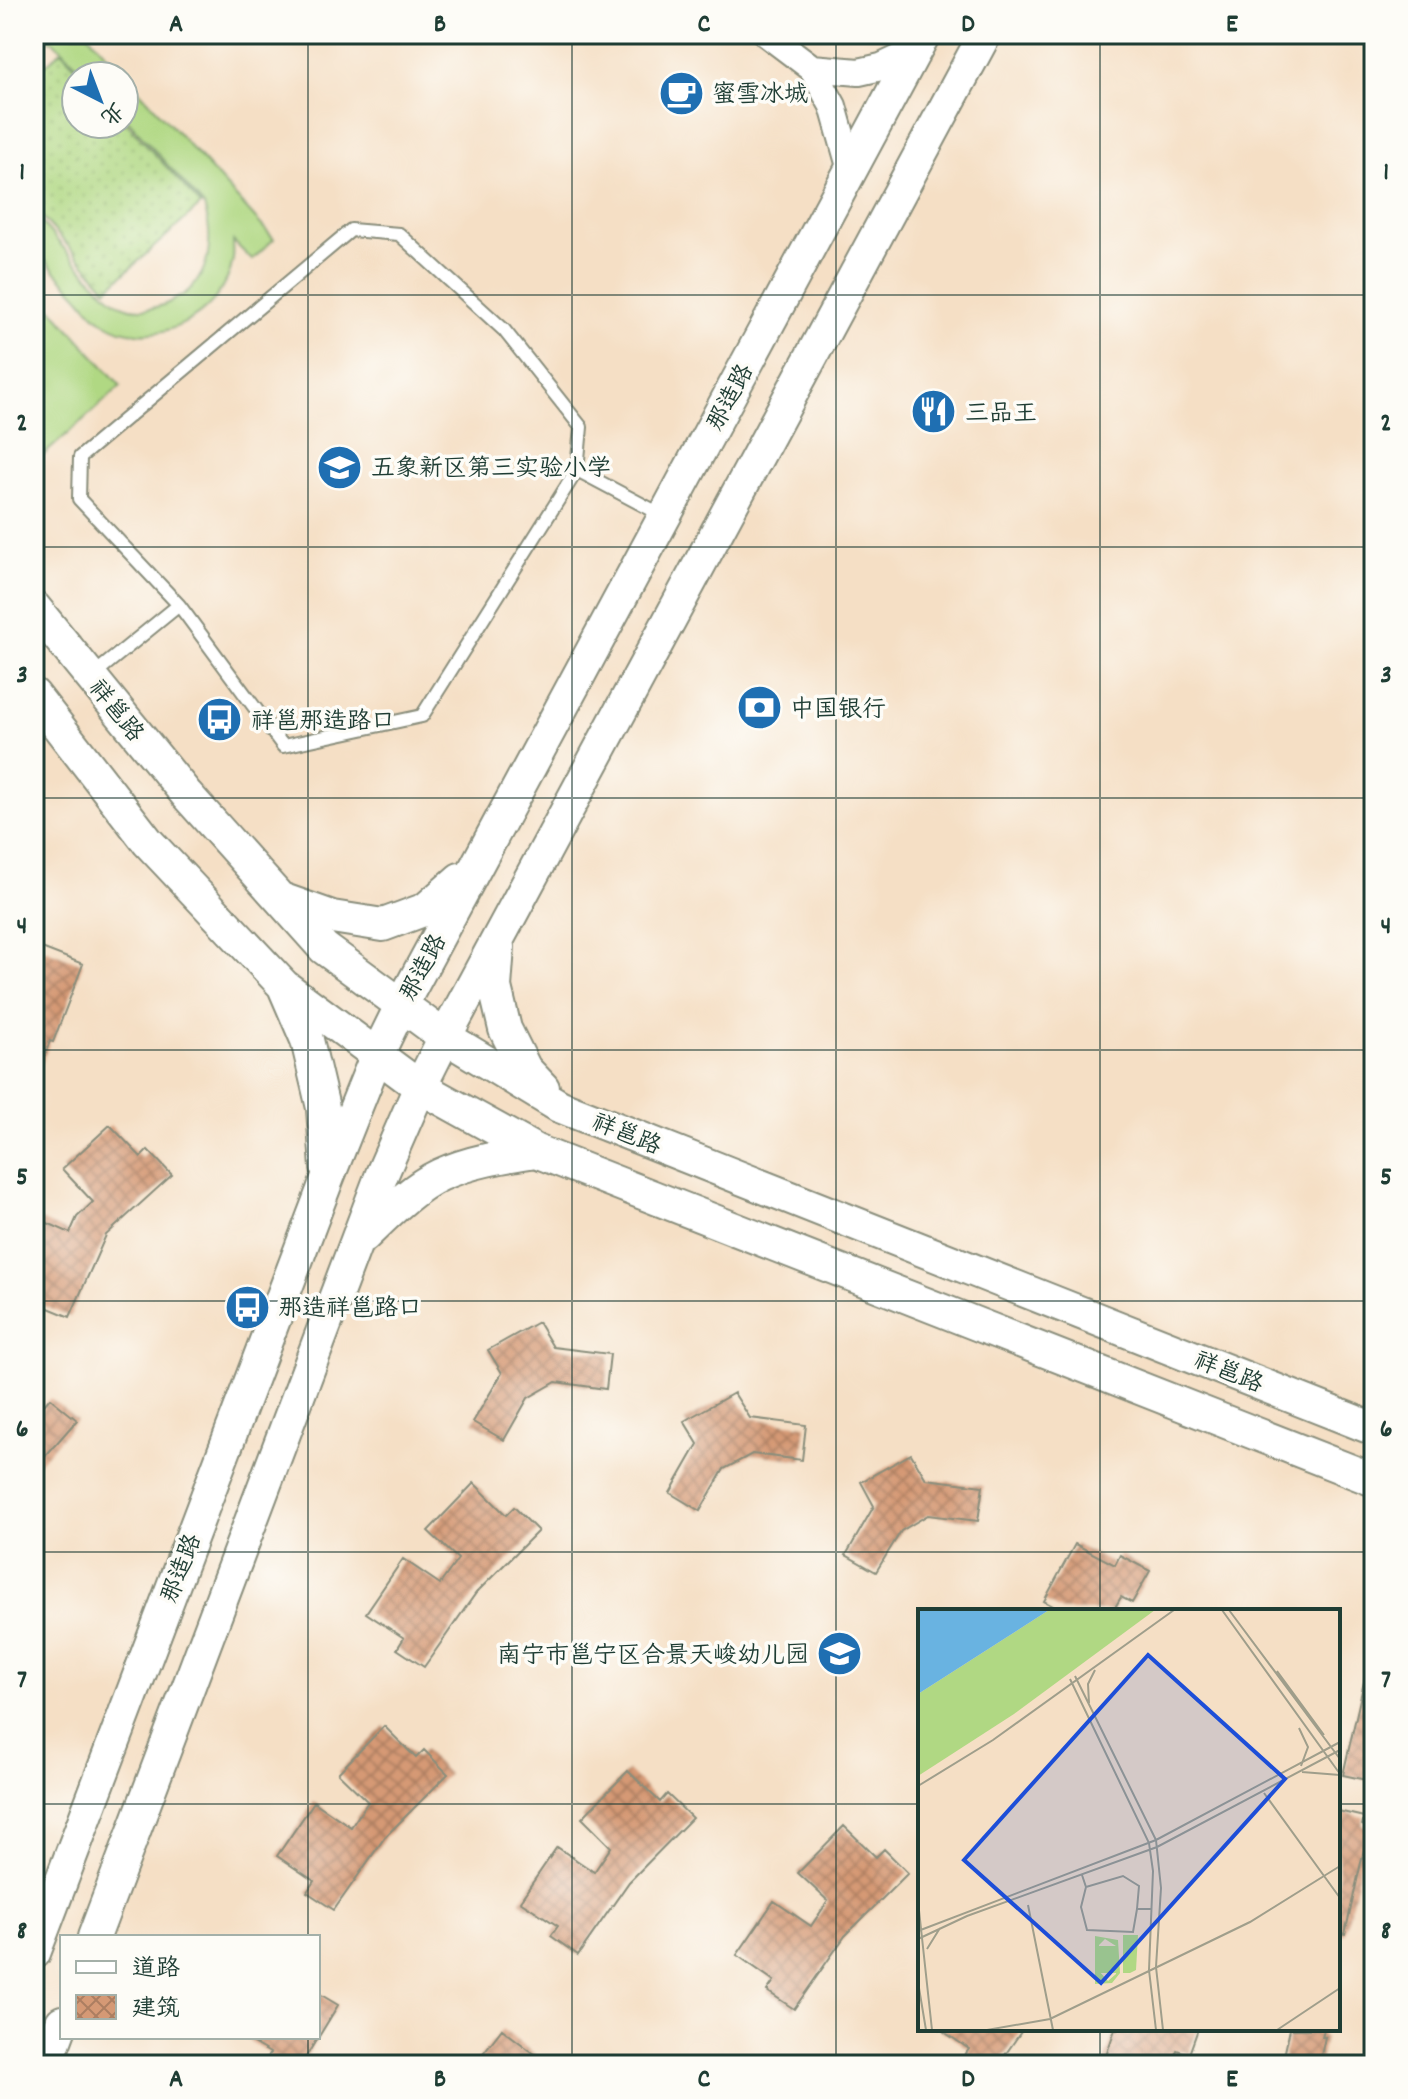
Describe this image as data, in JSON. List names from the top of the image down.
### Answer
{
  "streets": {
    "street": ["那造路", "祥邕路"]
  },
  "crossings": [
    ["那造路", "祥邕路"]
  ],
  "places": {
    "cafe": ["蜜雪冰城"],
    "restaurant": ["三品王"],
    "school or university": ["五象新区第三实验小学", "南宁市邕宁区合景天峻幼儿园"],
    "bank": ["中国银行"],
    "bus stop": ["祥邕那造路口", "那造祥邕路口"]
  },
  "legend": ["道路", "建筑"],
  "north": "bottom right",
  "grid": {
    "columns": [
      "A",
      "B",
      "C",
      "D",
      "E"
    ],
    "rows": [
      "1",
      "2",
      "3",
      "4",
      "5",
      "6",
      "7",
      "8"
    ]
  }
}
